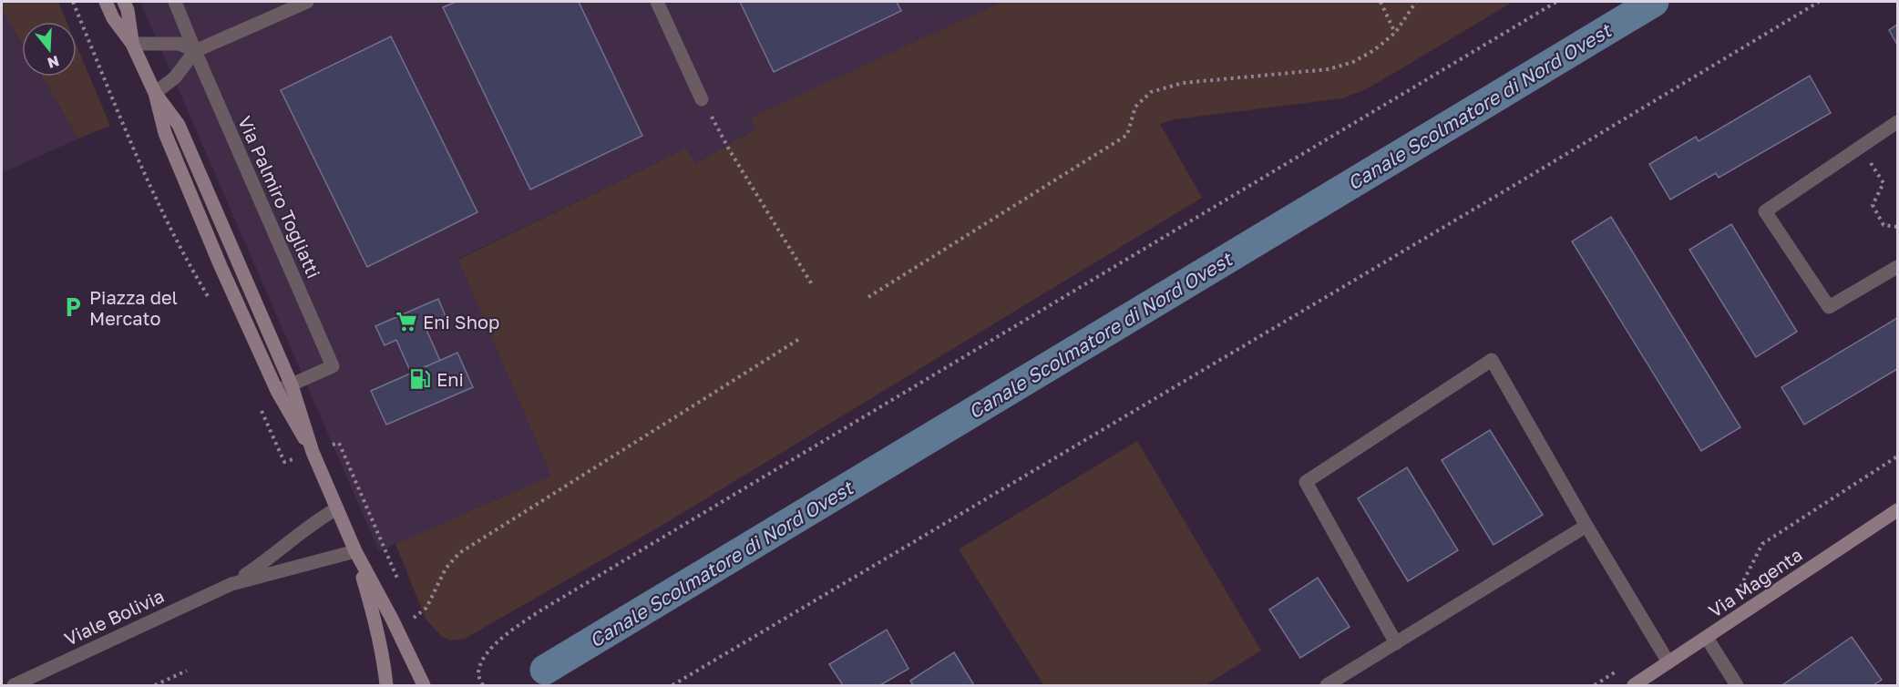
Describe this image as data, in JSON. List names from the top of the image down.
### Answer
{
  "streets": {
    "street": ["Via Palmiro Togliatti", "Via Magenta", "Viale Bolivia"]
  },
  "water": ["Canale Scolmatore di Nord Ovest"],
  "places": {
    "parking": ["Piazza del Mercato"],
    "supermarket": ["Eni Shop"],
    "fuel station": ["Eni"]
  },
  "north": "bottom"
}
